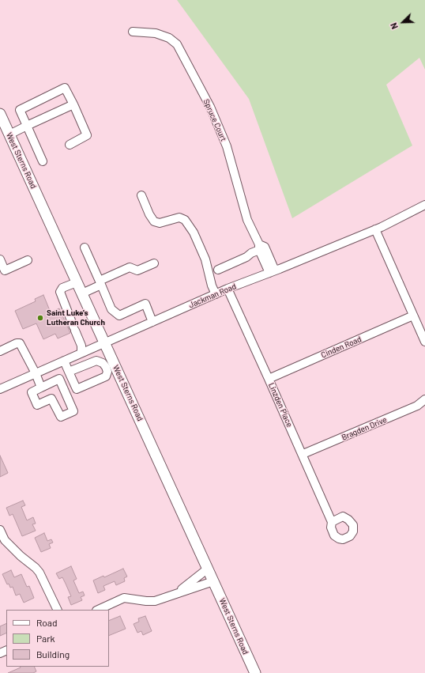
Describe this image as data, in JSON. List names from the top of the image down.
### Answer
{
  "streets": {
    "main road": ["West Sterns Road"],
    "street": [
      "Spruce Court",
      "Jackman Road",
      "Cinden Road",
      "Linzden Place",
      "Bragden Drive"
    ]
  },
  "crossings": [
    ["Spruce Court", "Jackman Road"],
    ["West Sterns Road", "Jackman Road"],
    ["Jackman Road", "Linzden Place"],
    ["Cinden Road", "Linzden Place"],
    ["Linzden Place", "Bragden Drive"]
  ],
  "places": ["Saint Luke's Lutheran Church"],
  "legend": ["Road", "Park", "Building"],
  "north": "bottom left"
}
